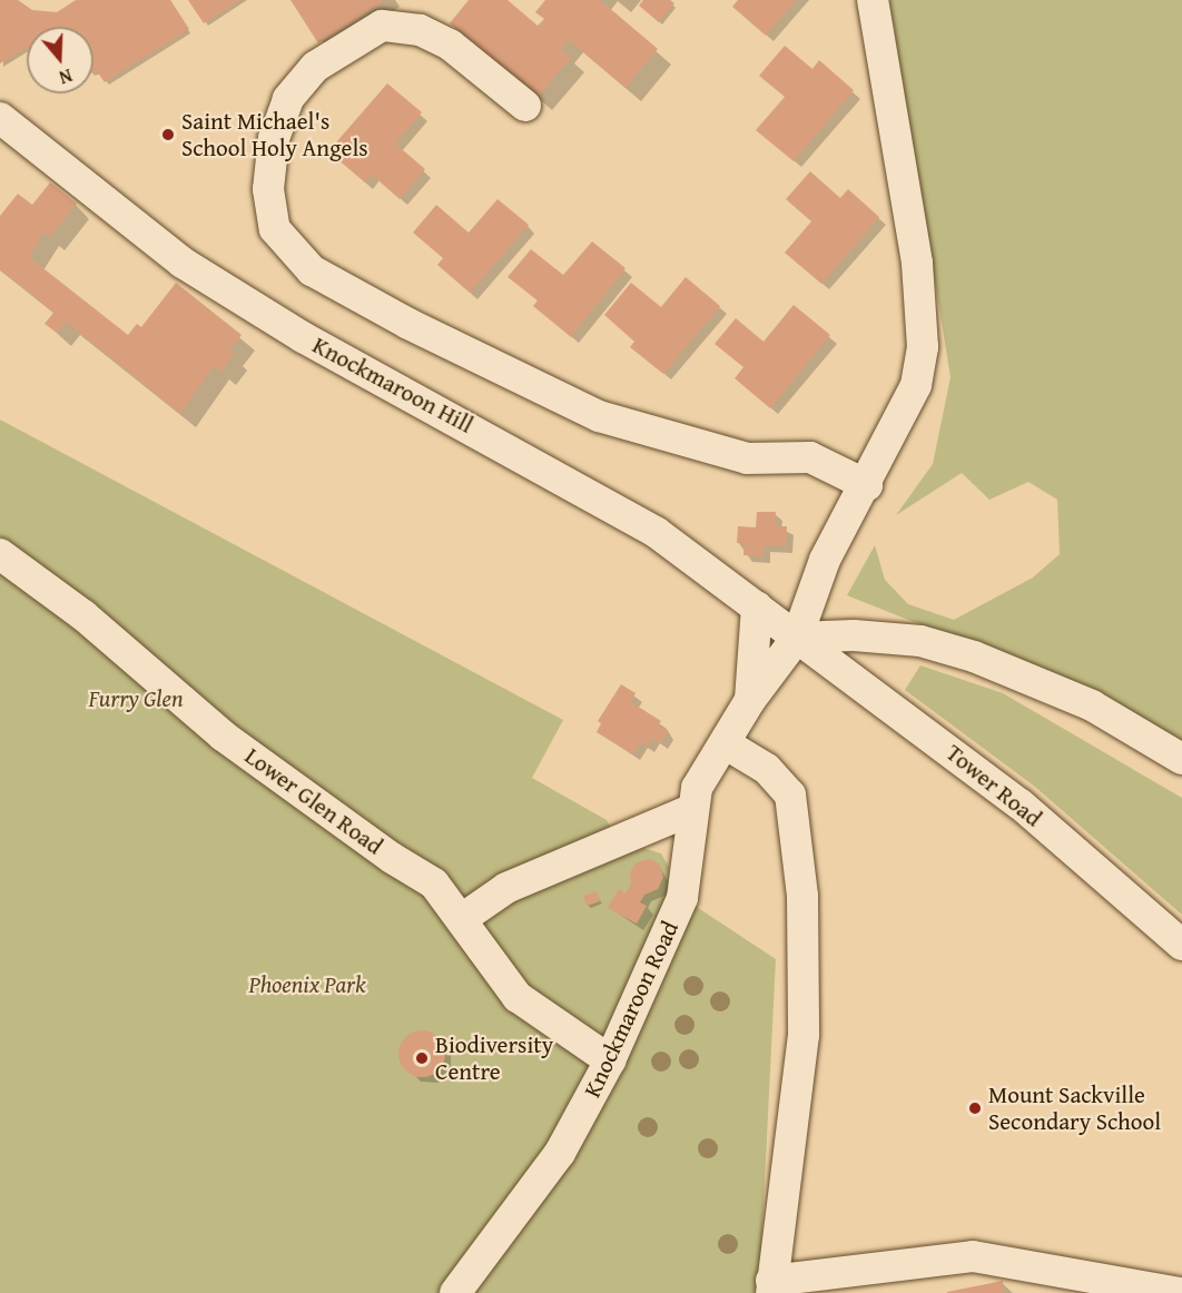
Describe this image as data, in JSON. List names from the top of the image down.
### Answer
{
  "streets": {
    "street": [
      "Knockmaroon Hill",
      "Tower Road",
      "Lower Glen Road",
      "Knockmaroon Road"
    ]
  },
  "crossings": [
    ["Knockmaroon Hill", "Tower Road"],
    ["Knockmaroon Hill", "Knockmaroon Road"],
    ["Tower Road", "Knockmaroon Road"],
    ["Lower Glen Road", "Knockmaroon Road"]
  ],
  "parks": ["Furry Glen", "Phoenix Park"],
  "places": ["Saint Michael's School Holy Angels", "Biodiversity Centre", "Mount Sackville Secondary School"],
  "north": "bottom"
}
